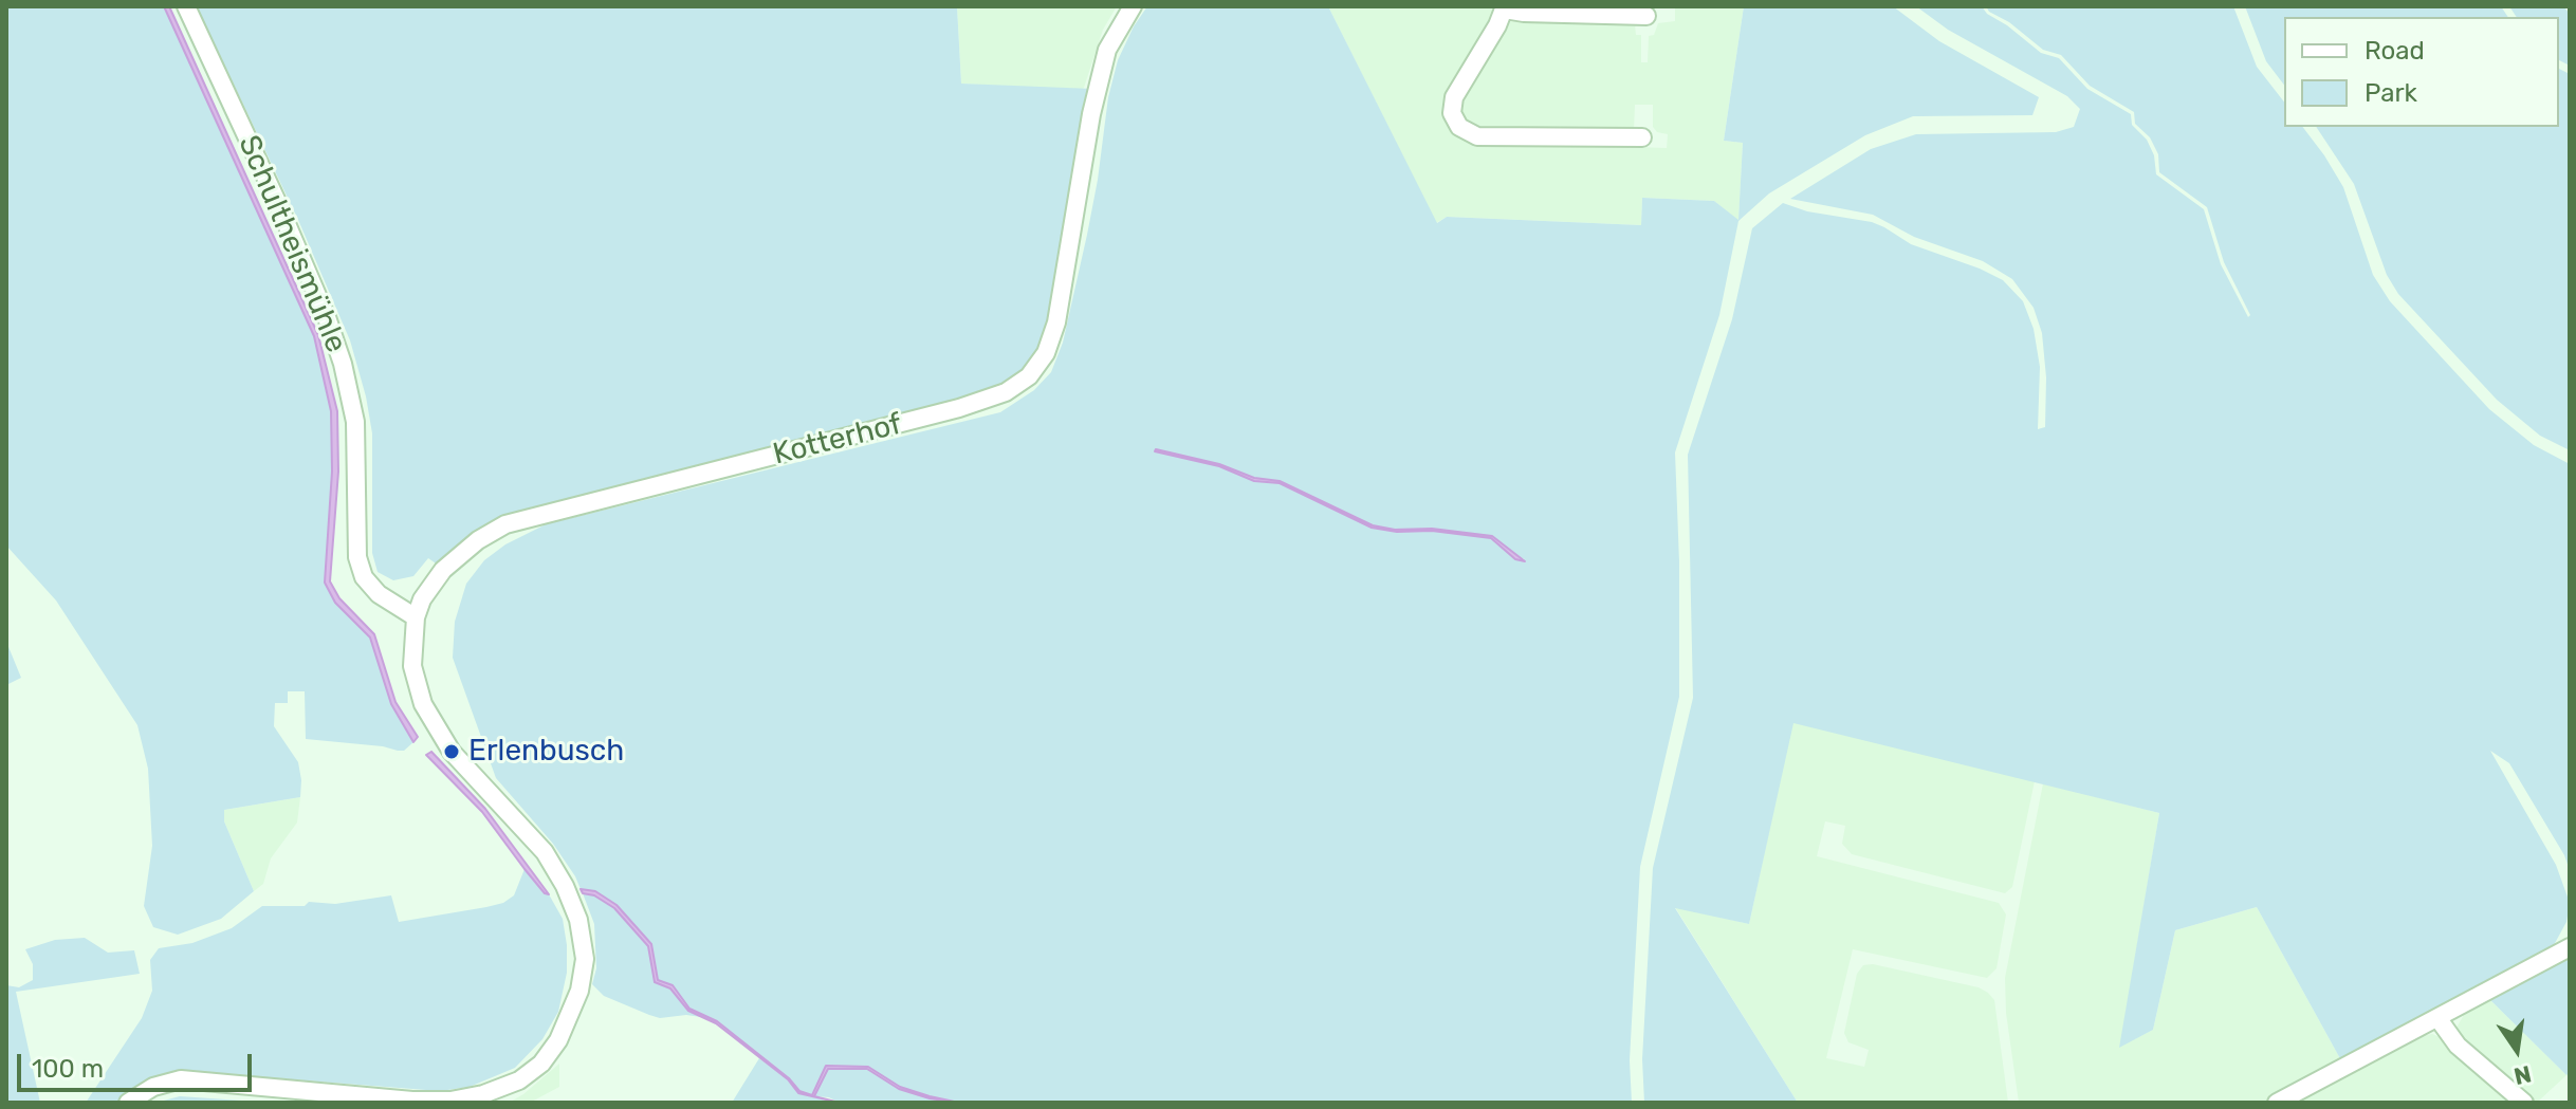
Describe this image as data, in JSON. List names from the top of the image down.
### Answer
{
  "streets": {
    "street": ["Schultheismühle", "Kotterhof"]
  },
  "crossings": [
    ["Schultheismühle", "Kotterhof"]
  ],
  "places": ["Erlenbusch"],
  "legend": ["Road", "Park"],
  "scale_bar": "100 m",
  "north": "bottom"
}
